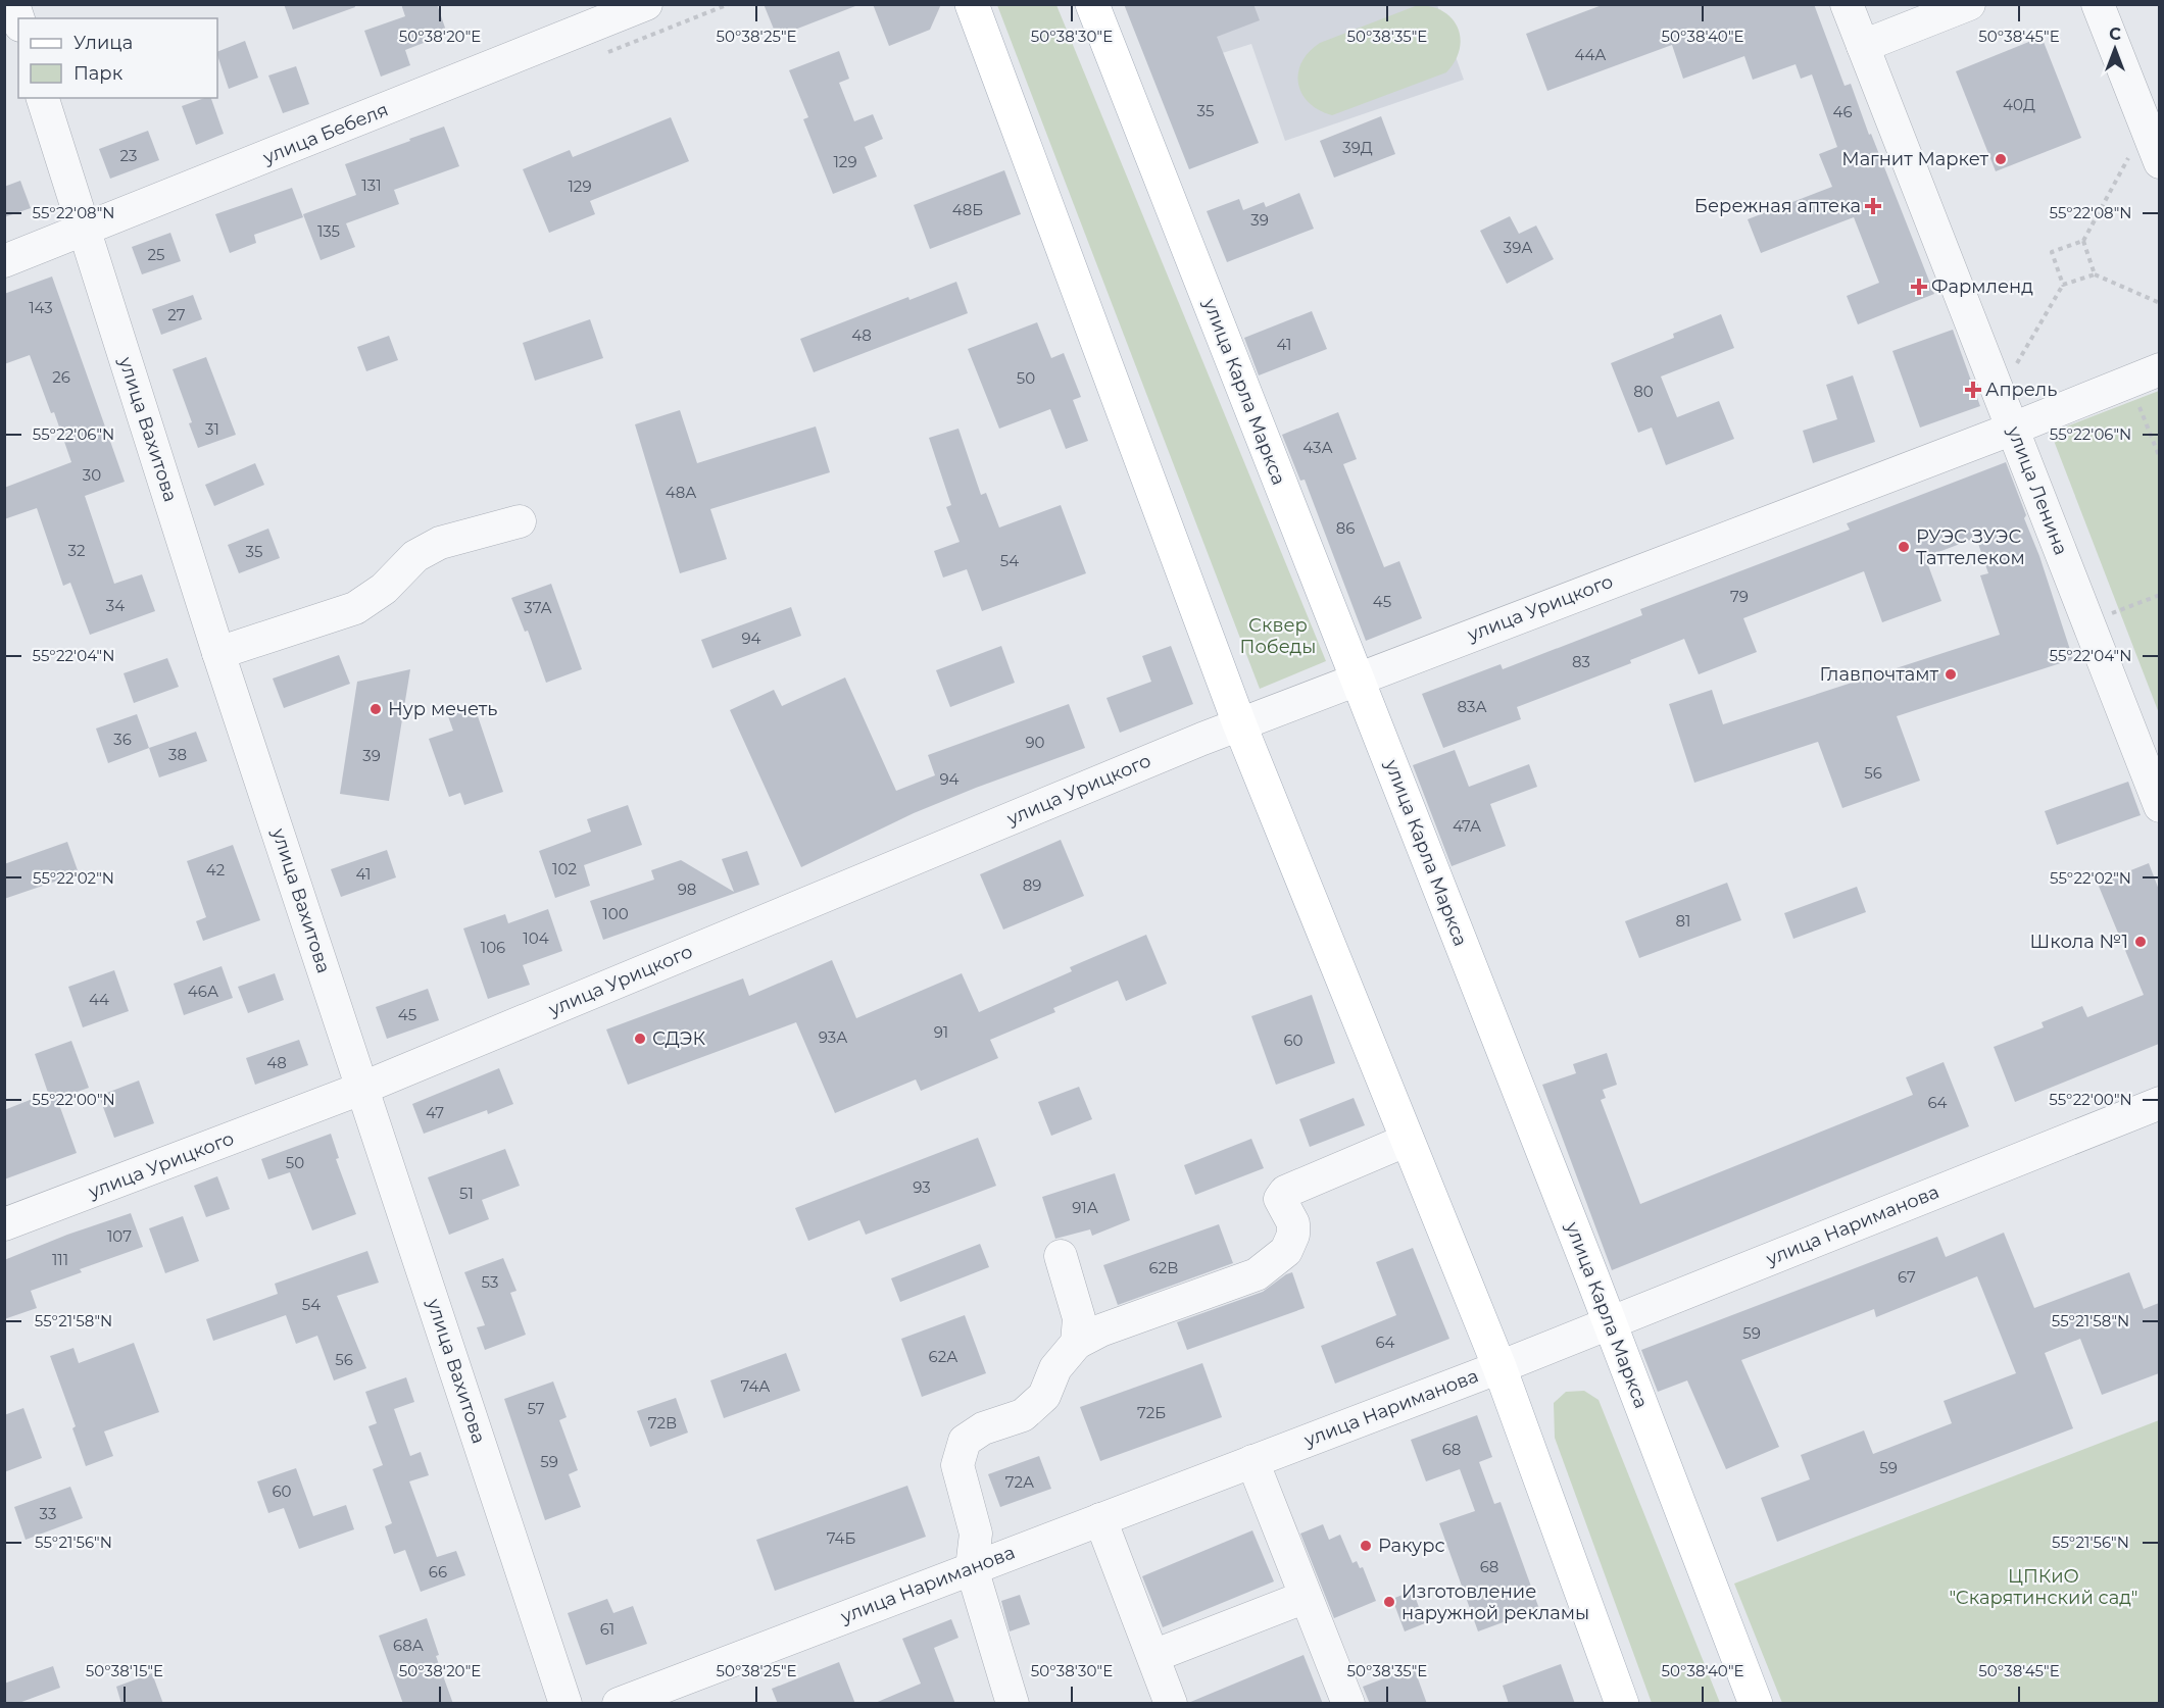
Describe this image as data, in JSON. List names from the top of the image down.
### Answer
{
  "streets": {
    "main road": ["улица Карла Маркса"],
    "street": [
      "улица Бебеля",
      "улица Вахитова",
      "улица Ленина",
      "улица Урицкого",
      "улица Нариманова"
    ]
  },
  "crossings": [
    ["улица Бебеля", "улица Вахитова"],
    ["улица Карла Маркса", "улица Урицкого"],
    ["улица Карла Маркса", "улица Нариманова"],
    ["улица Вахитова", "улица Урицкого"],
    ["улица Ленина", "улица Урицкого"]
  ],
  "parks": ["Сквер Победы", "ЦПКиО \"Скарятинский сад\""],
  "places": {
    "other": [
      "Магнит Маркет",
      "РУЭС ЗУЭС Таттелеком",
      "Главпочтамт",
      "Нур мечеть",
      "Школа №1",
      "СДЭК",
      "Ракурс",
      "Изготовление наружной рекламы"
    ],
    "health": ["Бережная аптека", "Фармленд", "Апрель"]
  },
  "house_numbers": [
    "44А",
    "40Д",
    "35",
    "46",
    "39Д",
    "23",
    "129",
    "131",
    "129",
    "48Б",
    "39",
    "135",
    "39А",
    "25",
    "143",
    "27",
    "48",
    "41",
    "26",
    "50",
    "80",
    "31",
    "43А",
    "30",
    "48А",
    "86",
    "32",
    "35",
    "54",
    "79",
    "45",
    "34",
    "37А",
    "94",
    "83",
    "83А",
    "36",
    "90",
    "38",
    "39",
    "56",
    "94",
    "47А",
    "102",
    "42",
    "41",
    "89",
    "98",
    "100",
    "81",
    "104",
    "106",
    "46А",
    "44",
    "45",
    "91",
    "93А",
    "60",
    "48",
    "64",
    "47",
    "50",
    "93",
    "51",
    "91А",
    "107",
    "111",
    "62В",
    "67",
    "53",
    "54",
    "59",
    "64",
    "62А",
    "56",
    "74А",
    "57",
    "72Б",
    "72В",
    "68",
    "59",
    "59",
    "72А",
    "60",
    "33",
    "74Б",
    "68",
    "66",
    "61",
    "68А"
  ],
  "legend": ["Улица", "Парк"],
  "north": "top",
  "coordinates": [
    "50°38'20\"E",
    "50°38'25\"E",
    "50°38'30\"E",
    "50°38'35\"E",
    "50°38'40\"E",
    "50°38'45\"E",
    "55°22'08\"N",
    "55°22'06\"N",
    "55°22'04\"N",
    "55°22'02\"N",
    "55°22'00\"N",
    "55°21'58\"N",
    "55°21'56\"N",
    "50°38'15\"E"
  ]
}
